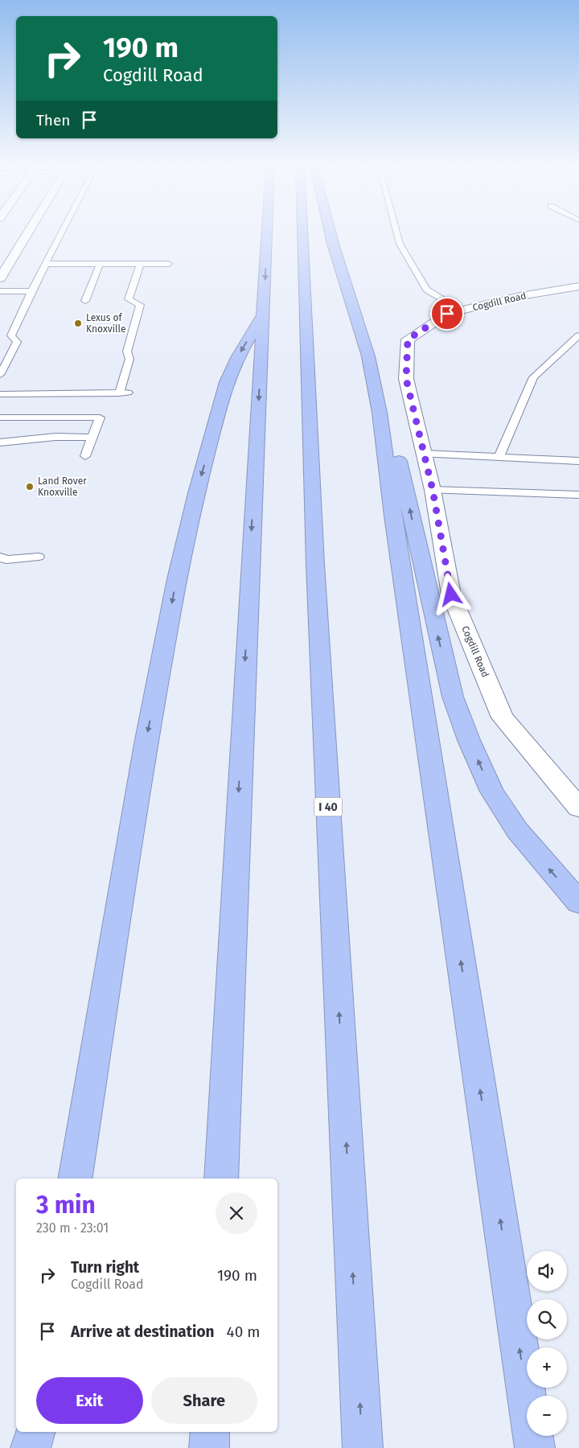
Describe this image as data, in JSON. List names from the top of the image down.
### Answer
{
  "streets": {
    "highway": ["I 40"],
    "street": ["Cogdill Road"]
  },
  "places": ["Lexus of Knoxville", "Land Rover Knoxville"],
  "page": {
    "turn": ["190 m", "Cogdill Road"],
    "then": "Then",
    "heading": ["3 min", "230 m · 23:01"],
    "list": [
      {
        "name": "Turn right",
        "note": "Cogdill Road",
        "value": "190 m"
      },
      {
        "name": "Arrive at destination",
        "value": "40 m"
      }
    ],
    "map_buttons": ["+", "−"],
    "buttons": ["Exit", "Share"]
  }
}
